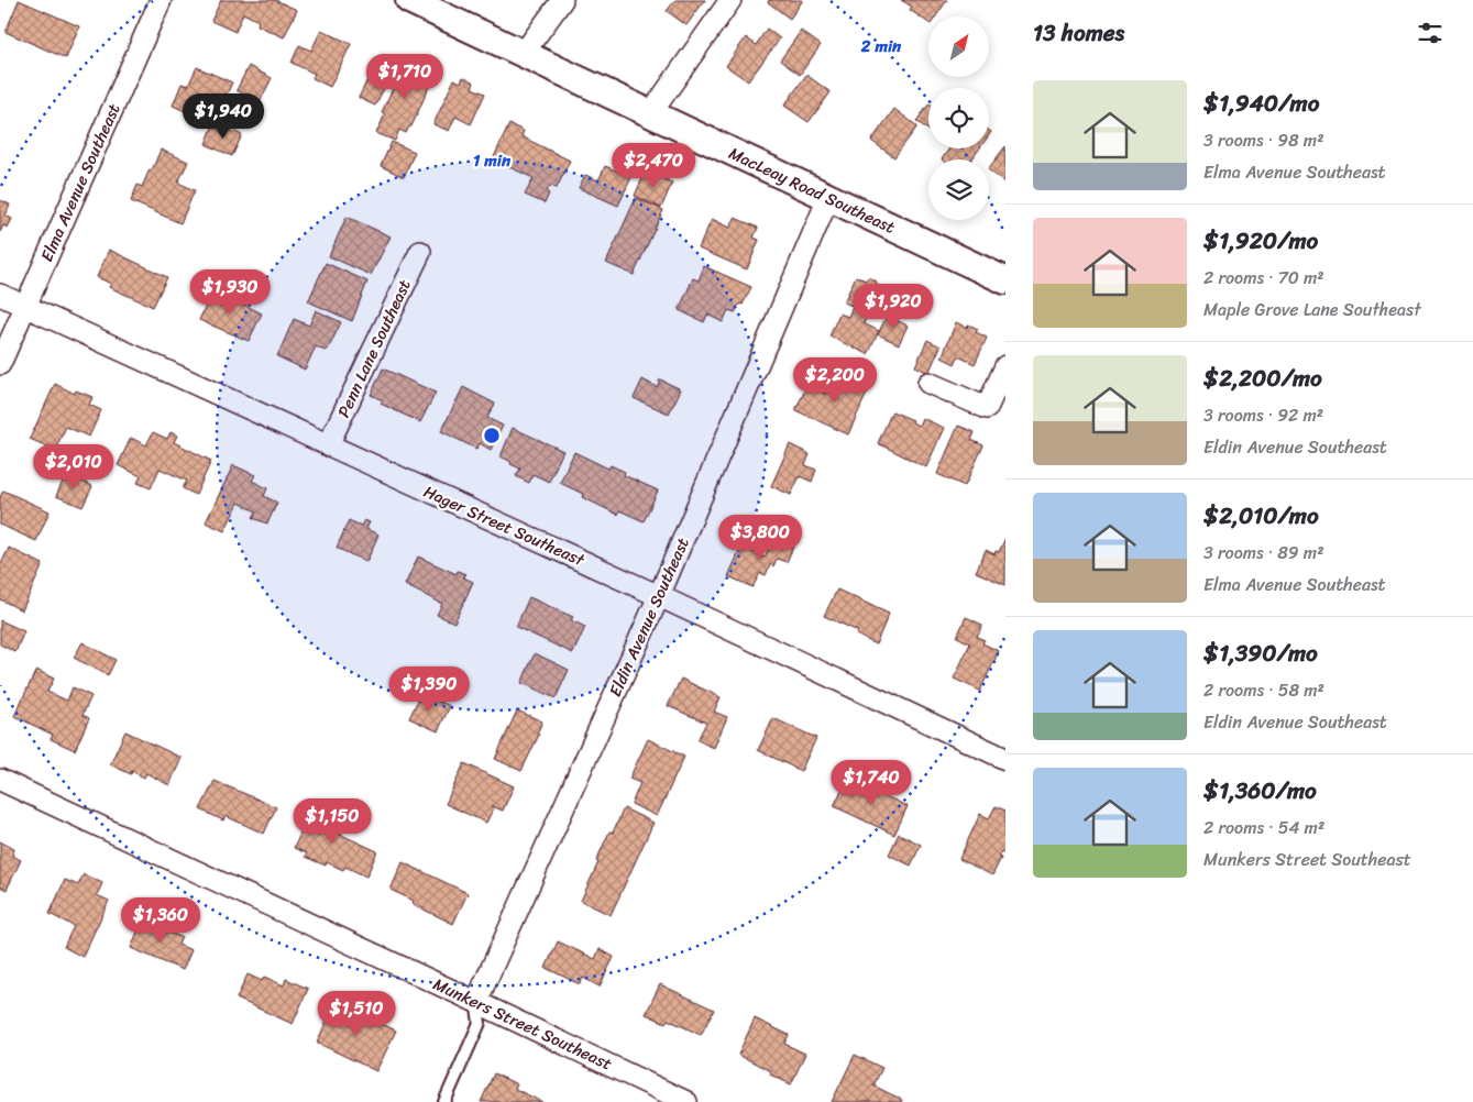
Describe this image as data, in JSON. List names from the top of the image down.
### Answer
{
  "streets": {
    "street": [
      "Elma Avenue Southeast",
      "MacLeay Road Southeast",
      "Penn Lane Southeast",
      "Hager Street Southeast",
      "Eldin Avenue Southeast",
      "Munkers Street Southeast"
    ]
  },
  "crossings": [
    ["Elma Avenue Southeast", "Hager Street Southeast"],
    ["MacLeay Road Southeast", "Eldin Avenue Southeast"],
    ["Penn Lane Southeast", "Hager Street Southeast"],
    ["Hager Street Southeast", "Eldin Avenue Southeast"],
    ["Eldin Avenue Southeast", "Munkers Street Southeast"]
  ],
  "north": "top right",
  "page": {
    "heading": "13 homes",
    "price": [
      "$1,710",
      "$1,940",
      "$2,470",
      "$1,930",
      "$1,920",
      "$2,200",
      "$2,010",
      "$3,800",
      "$1,390",
      "$1,740",
      "$1,150",
      "$1,360",
      "$1,510"
    ],
    "list": [
      {
        "name": "$1,940/mo",
        "note": "3 rooms · 98 m² · Elma Avenue Southeast"
      },
      {
        "name": "$1,920/mo",
        "note": "2 rooms · 70 m² · Maple Grove Lane Southeast"
      },
      {
        "name": "$2,200/mo",
        "note": "3 rooms · 92 m² · Eldin Avenue Southeast"
      },
      {
        "name": "$2,010/mo",
        "note": "3 rooms · 89 m² · Elma Avenue Southeast"
      },
      {
        "name": "$1,390/mo",
        "note": "2 rooms · 58 m² · Eldin Avenue Southeast"
      },
      {
        "name": "$1,360/mo",
        "note": "2 rooms · 54 m² · Munkers Street Southeast"
      }
    ]
  },
  "rings": ["2 min", "1 min"]
}
